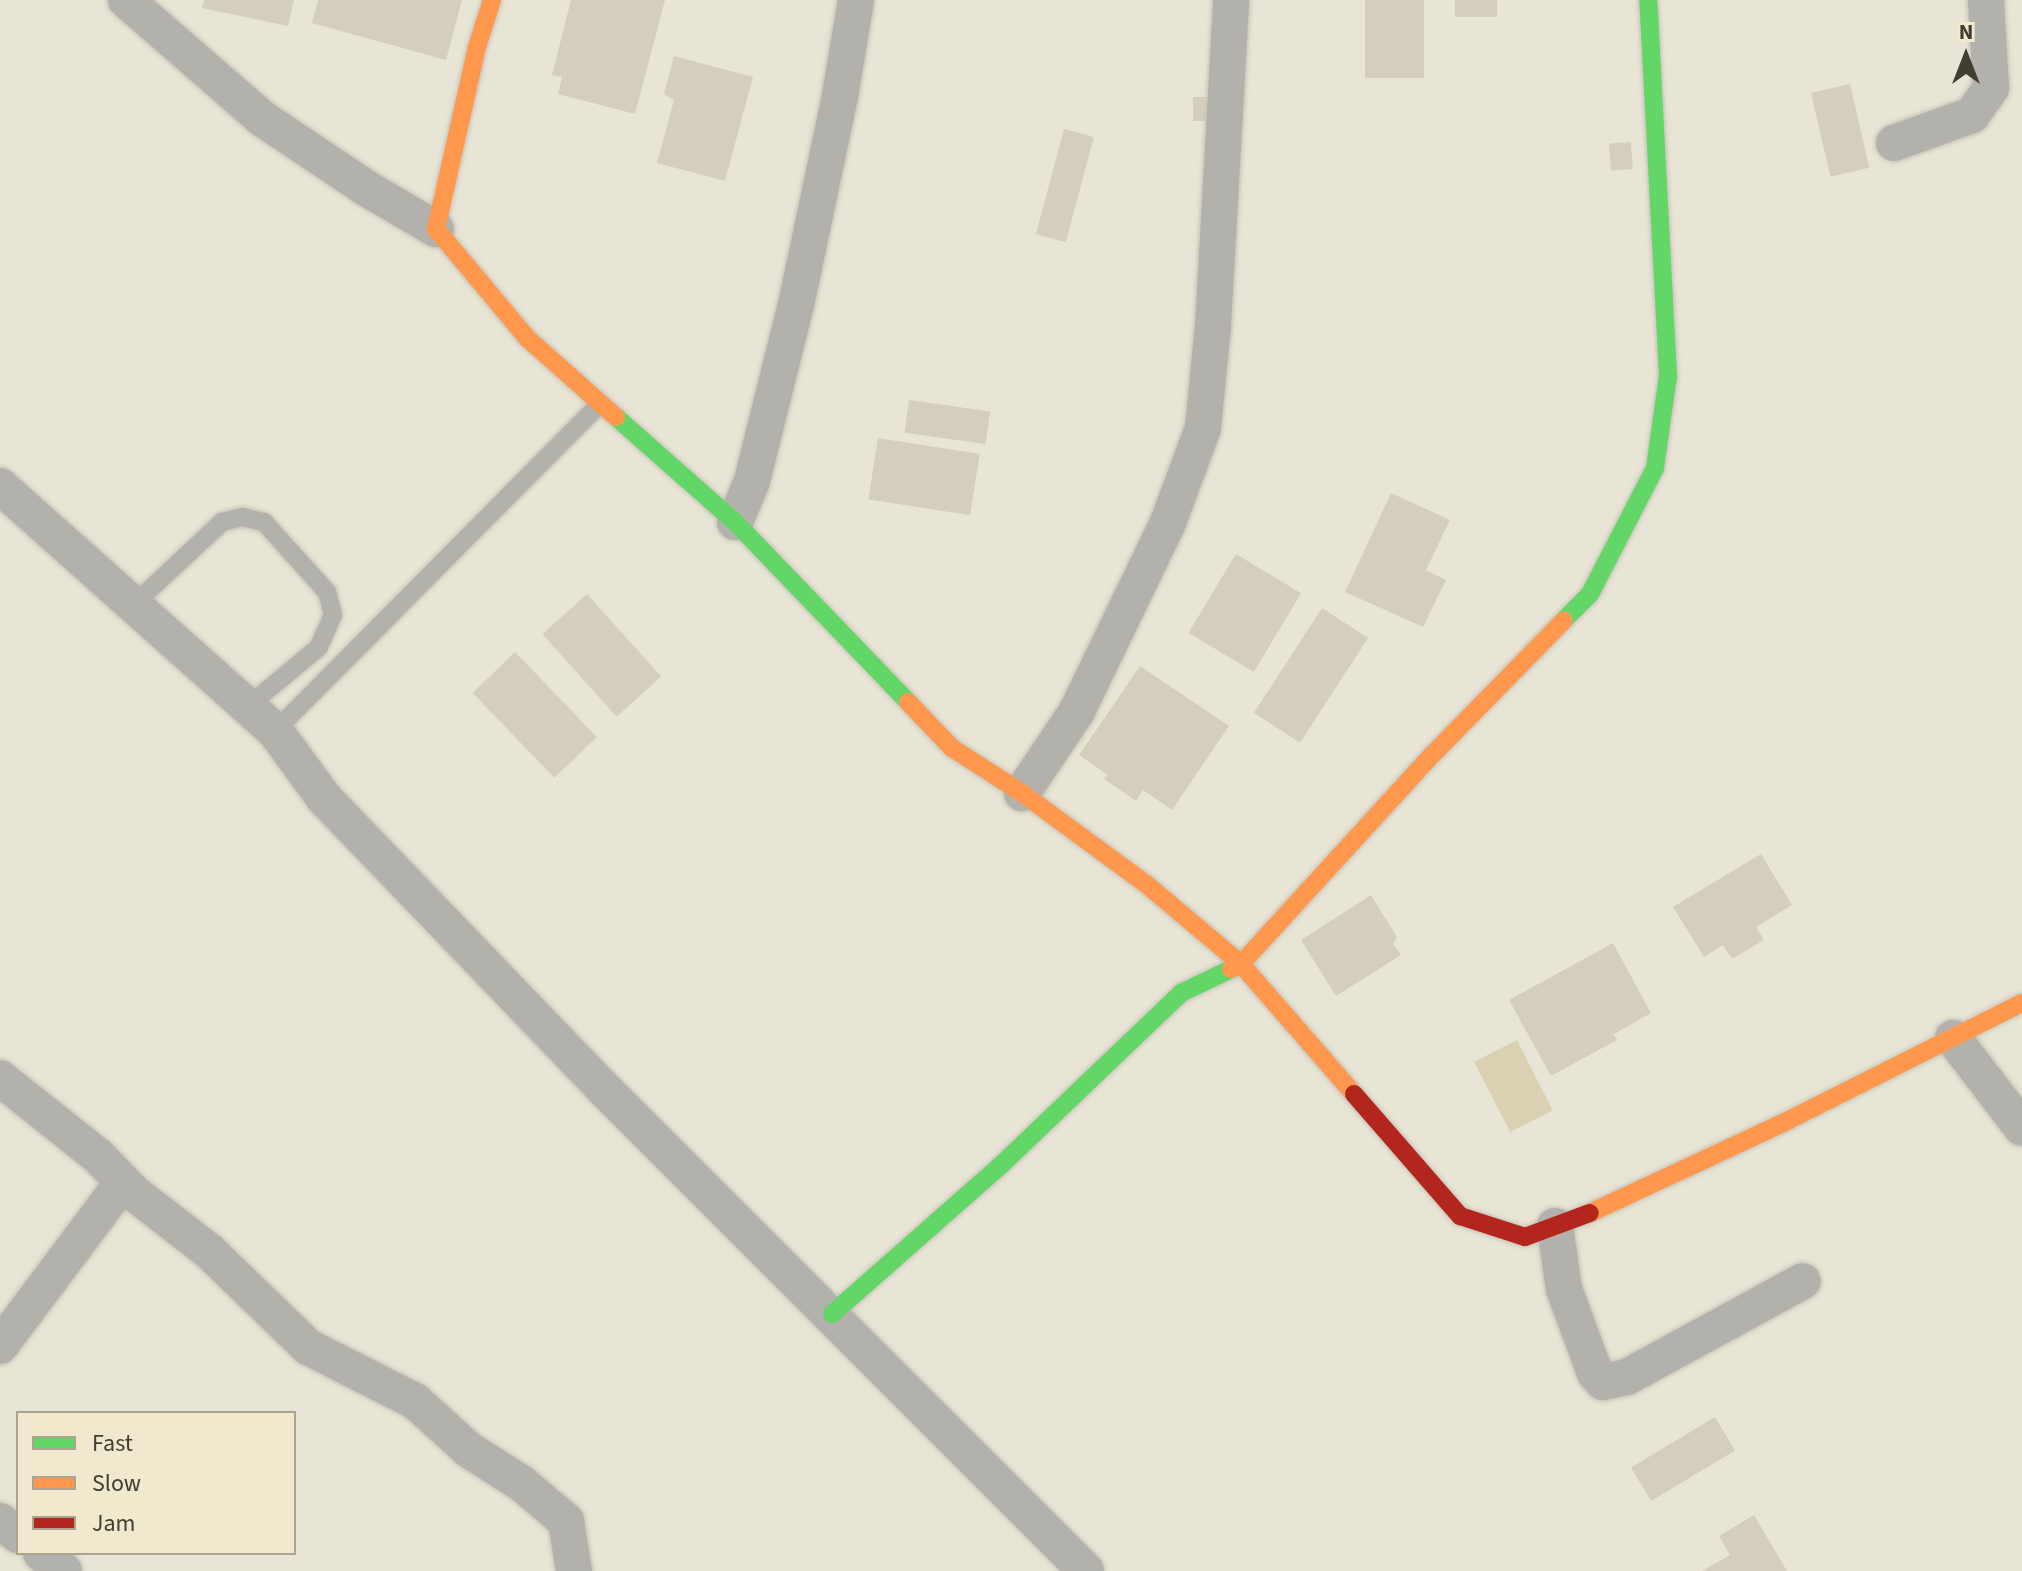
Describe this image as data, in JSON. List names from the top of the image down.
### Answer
{
  "legend": ["Fast", "Slow", "Jam"],
  "north": "top"
}
